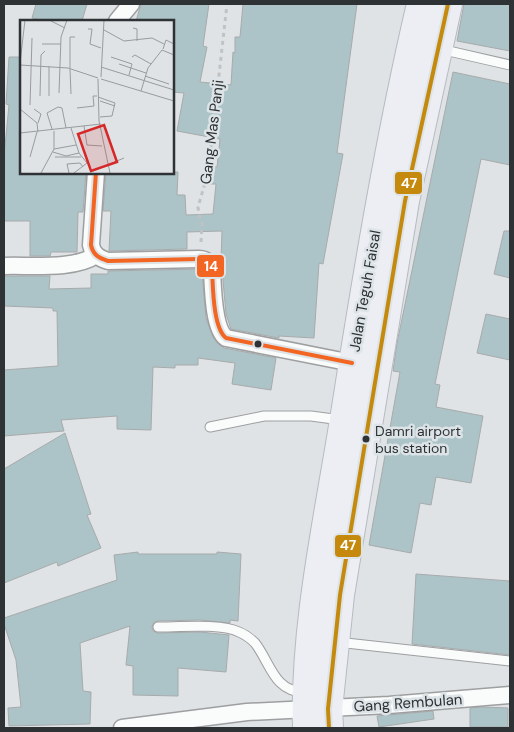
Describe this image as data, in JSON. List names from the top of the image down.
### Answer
{
  "streets": {
    "highway": ["Jalan Teguh Faisal"],
    "street": ["Gang Rembulan"],
    "path": ["Gang Mas Panji"]
  },
  "crossings": [
    ["Jalan Teguh Faisal", "Gang Rembulan"]
  ],
  "places": ["Damri airport bus station"],
  "lines": ["transit line 47", "transit line 14"]
}
